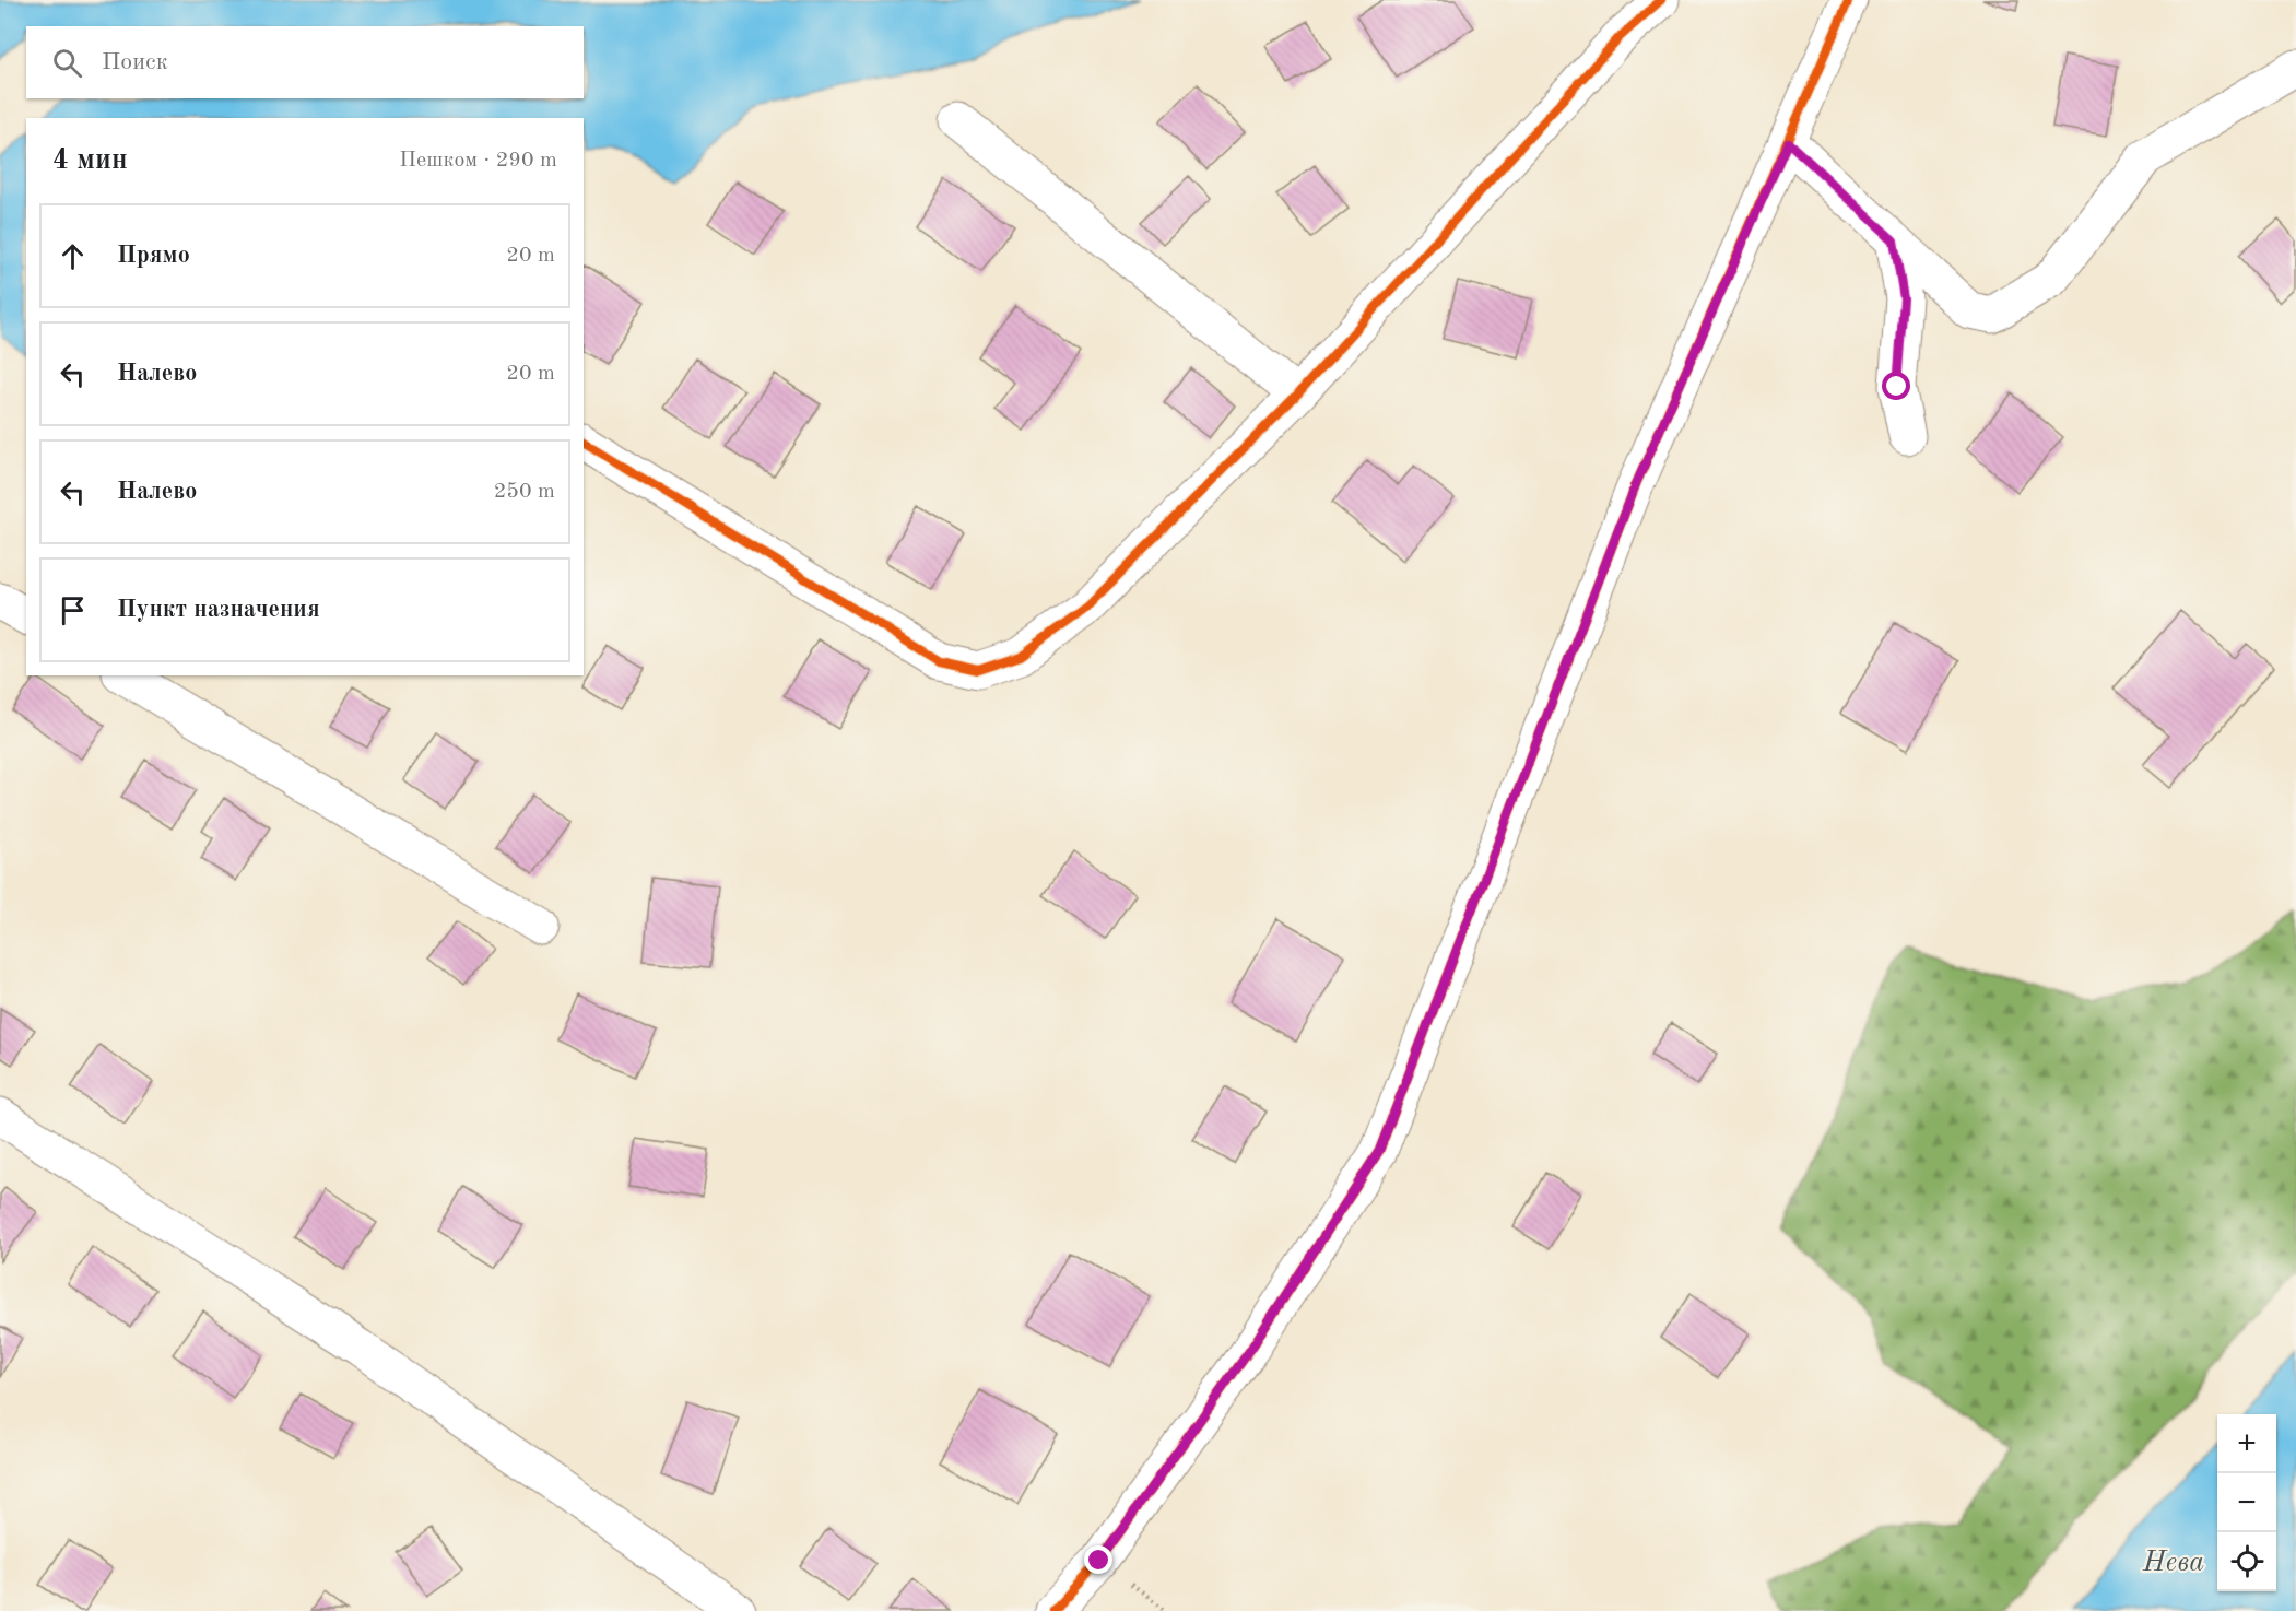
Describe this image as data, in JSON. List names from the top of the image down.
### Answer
{
  "water": ["Нева"],
  "page": {
    "search": "Поиск",
    "heading": ["4 мин", "Пешком · 290 m"],
    "list": [
      ["Прямо", "20 m"],
      ["Налево", "20 m"],
      ["Налево", "250 m"],
      "Пункт назначения"
    ],
    "map_buttons": ["+", "−"]
  }
}
